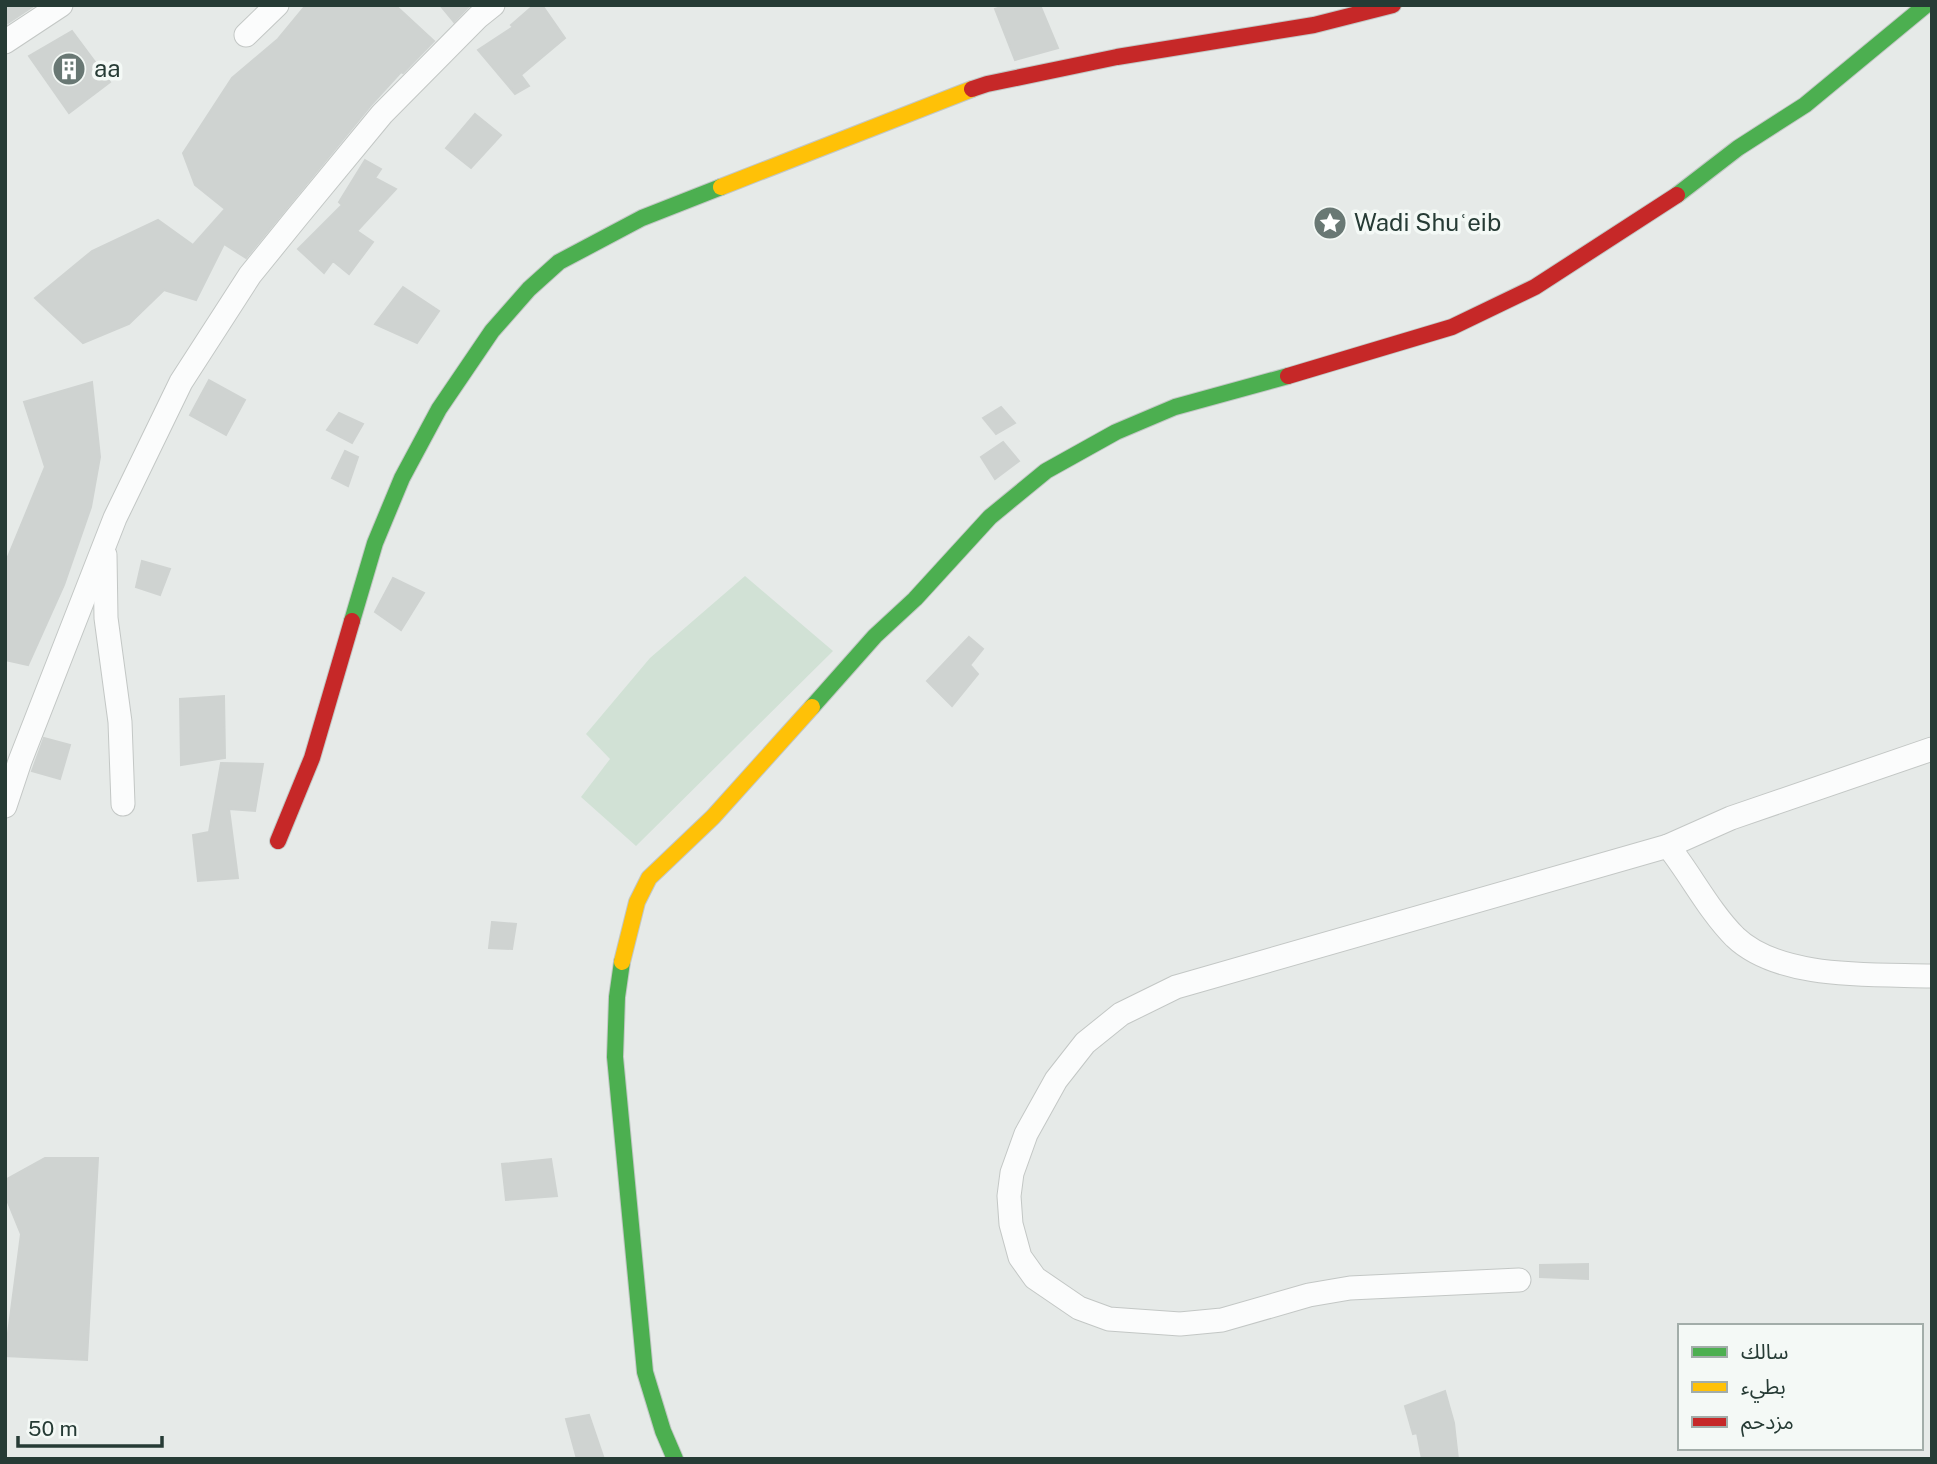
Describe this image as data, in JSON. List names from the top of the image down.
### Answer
{
  "places": {
    "building": ["aa"],
    "place": ["Wadi Shuʿeib"]
  },
  "legend": ["سالك", "بطيء", "مزدحم"],
  "scale_bar": "50 m"
}
